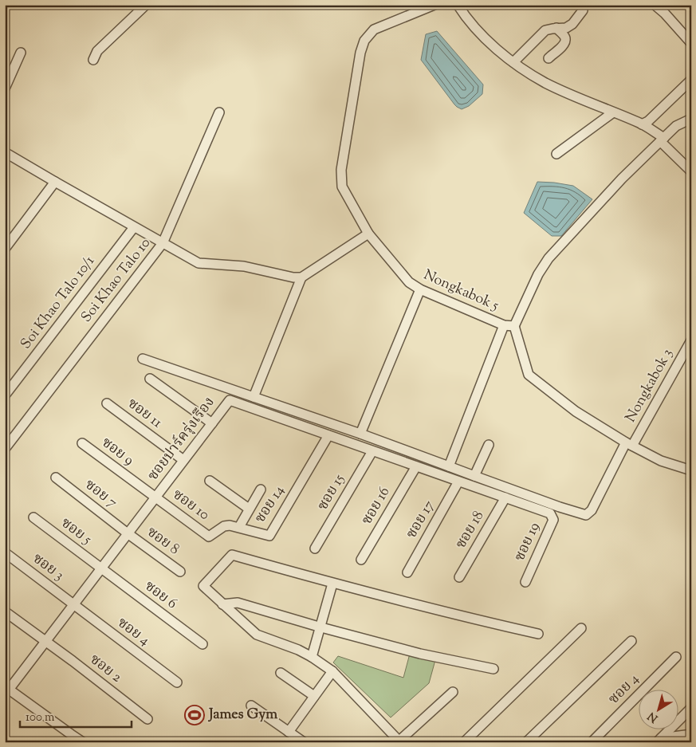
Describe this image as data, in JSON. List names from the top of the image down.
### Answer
{
  "streets": {
    "street": [
      "Soi Khao Talo 10",
      "Nongkabok 5",
      "Soi Khao Talo 10/1",
      "Nongkabok 3",
      "ซอย 11",
      "ซอยปาร์ครุ่งเรือง",
      "ซอย 9",
      "ซอย 15",
      "ซอย 7",
      "ซอย 14",
      "ซอย 10",
      "ซอย 16",
      "ซอย 17",
      "ซอย 18",
      "ซอย 5",
      "ซอย 8",
      "ซอย 19",
      "ซอย 3",
      "ซอย 6",
      "ซอย 4",
      "ซอย 2"
    ]
  },
  "crossings": [
    ["ซอย 11", "ซอยปาร์ครุ่งเรือง"],
    ["ซอยปาร์ครุ่งเรือง", "ซอย 9"],
    ["ซอยปาร์ครุ่งเรือง", "ซอย 15"],
    ["ซอยปาร์ครุ่งเรือง", "ซอย 7"],
    ["ซอยปาร์ครุ่งเรือง", "ซอย 14"],
    ["ซอยปาร์ครุ่งเรือง", "ซอย 10"],
    ["ซอยปาร์ครุ่งเรือง", "ซอย 16"],
    ["ซอยปาร์ครุ่งเรือง", "ซอย 17"],
    ["ซอยปาร์ครุ่งเรือง", "ซอย 18"],
    ["ซอยปาร์ครุ่งเรือง", "ซอย 5"],
    ["ซอยปาร์ครุ่งเรือง", "ซอย 8"],
    ["ซอยปาร์ครุ่งเรือง", "ซอย 19"],
    ["ซอยปาร์ครุ่งเรือง", "ซอย 3"],
    ["ซอยปาร์ครุ่งเรือง", "ซอย 6"],
    ["ซอยปาร์ครุ่งเรือง", "ซอย 4"],
    ["ซอยปาร์ครุ่งเรือง", "ซอย 2"],
    ["ซอย 9", "ซอย 10"],
    ["ซอย 7", "ซอย 8"],
    ["ซอย 14", "ซอย 10"],
    ["ซอย 5", "ซอย 6"],
    ["ซอย 3", "ซอย 4"]
  ],
  "places": {
    "sports": ["James Gym"]
  },
  "scale_bar": "100 m",
  "north": "bottom left"
}
